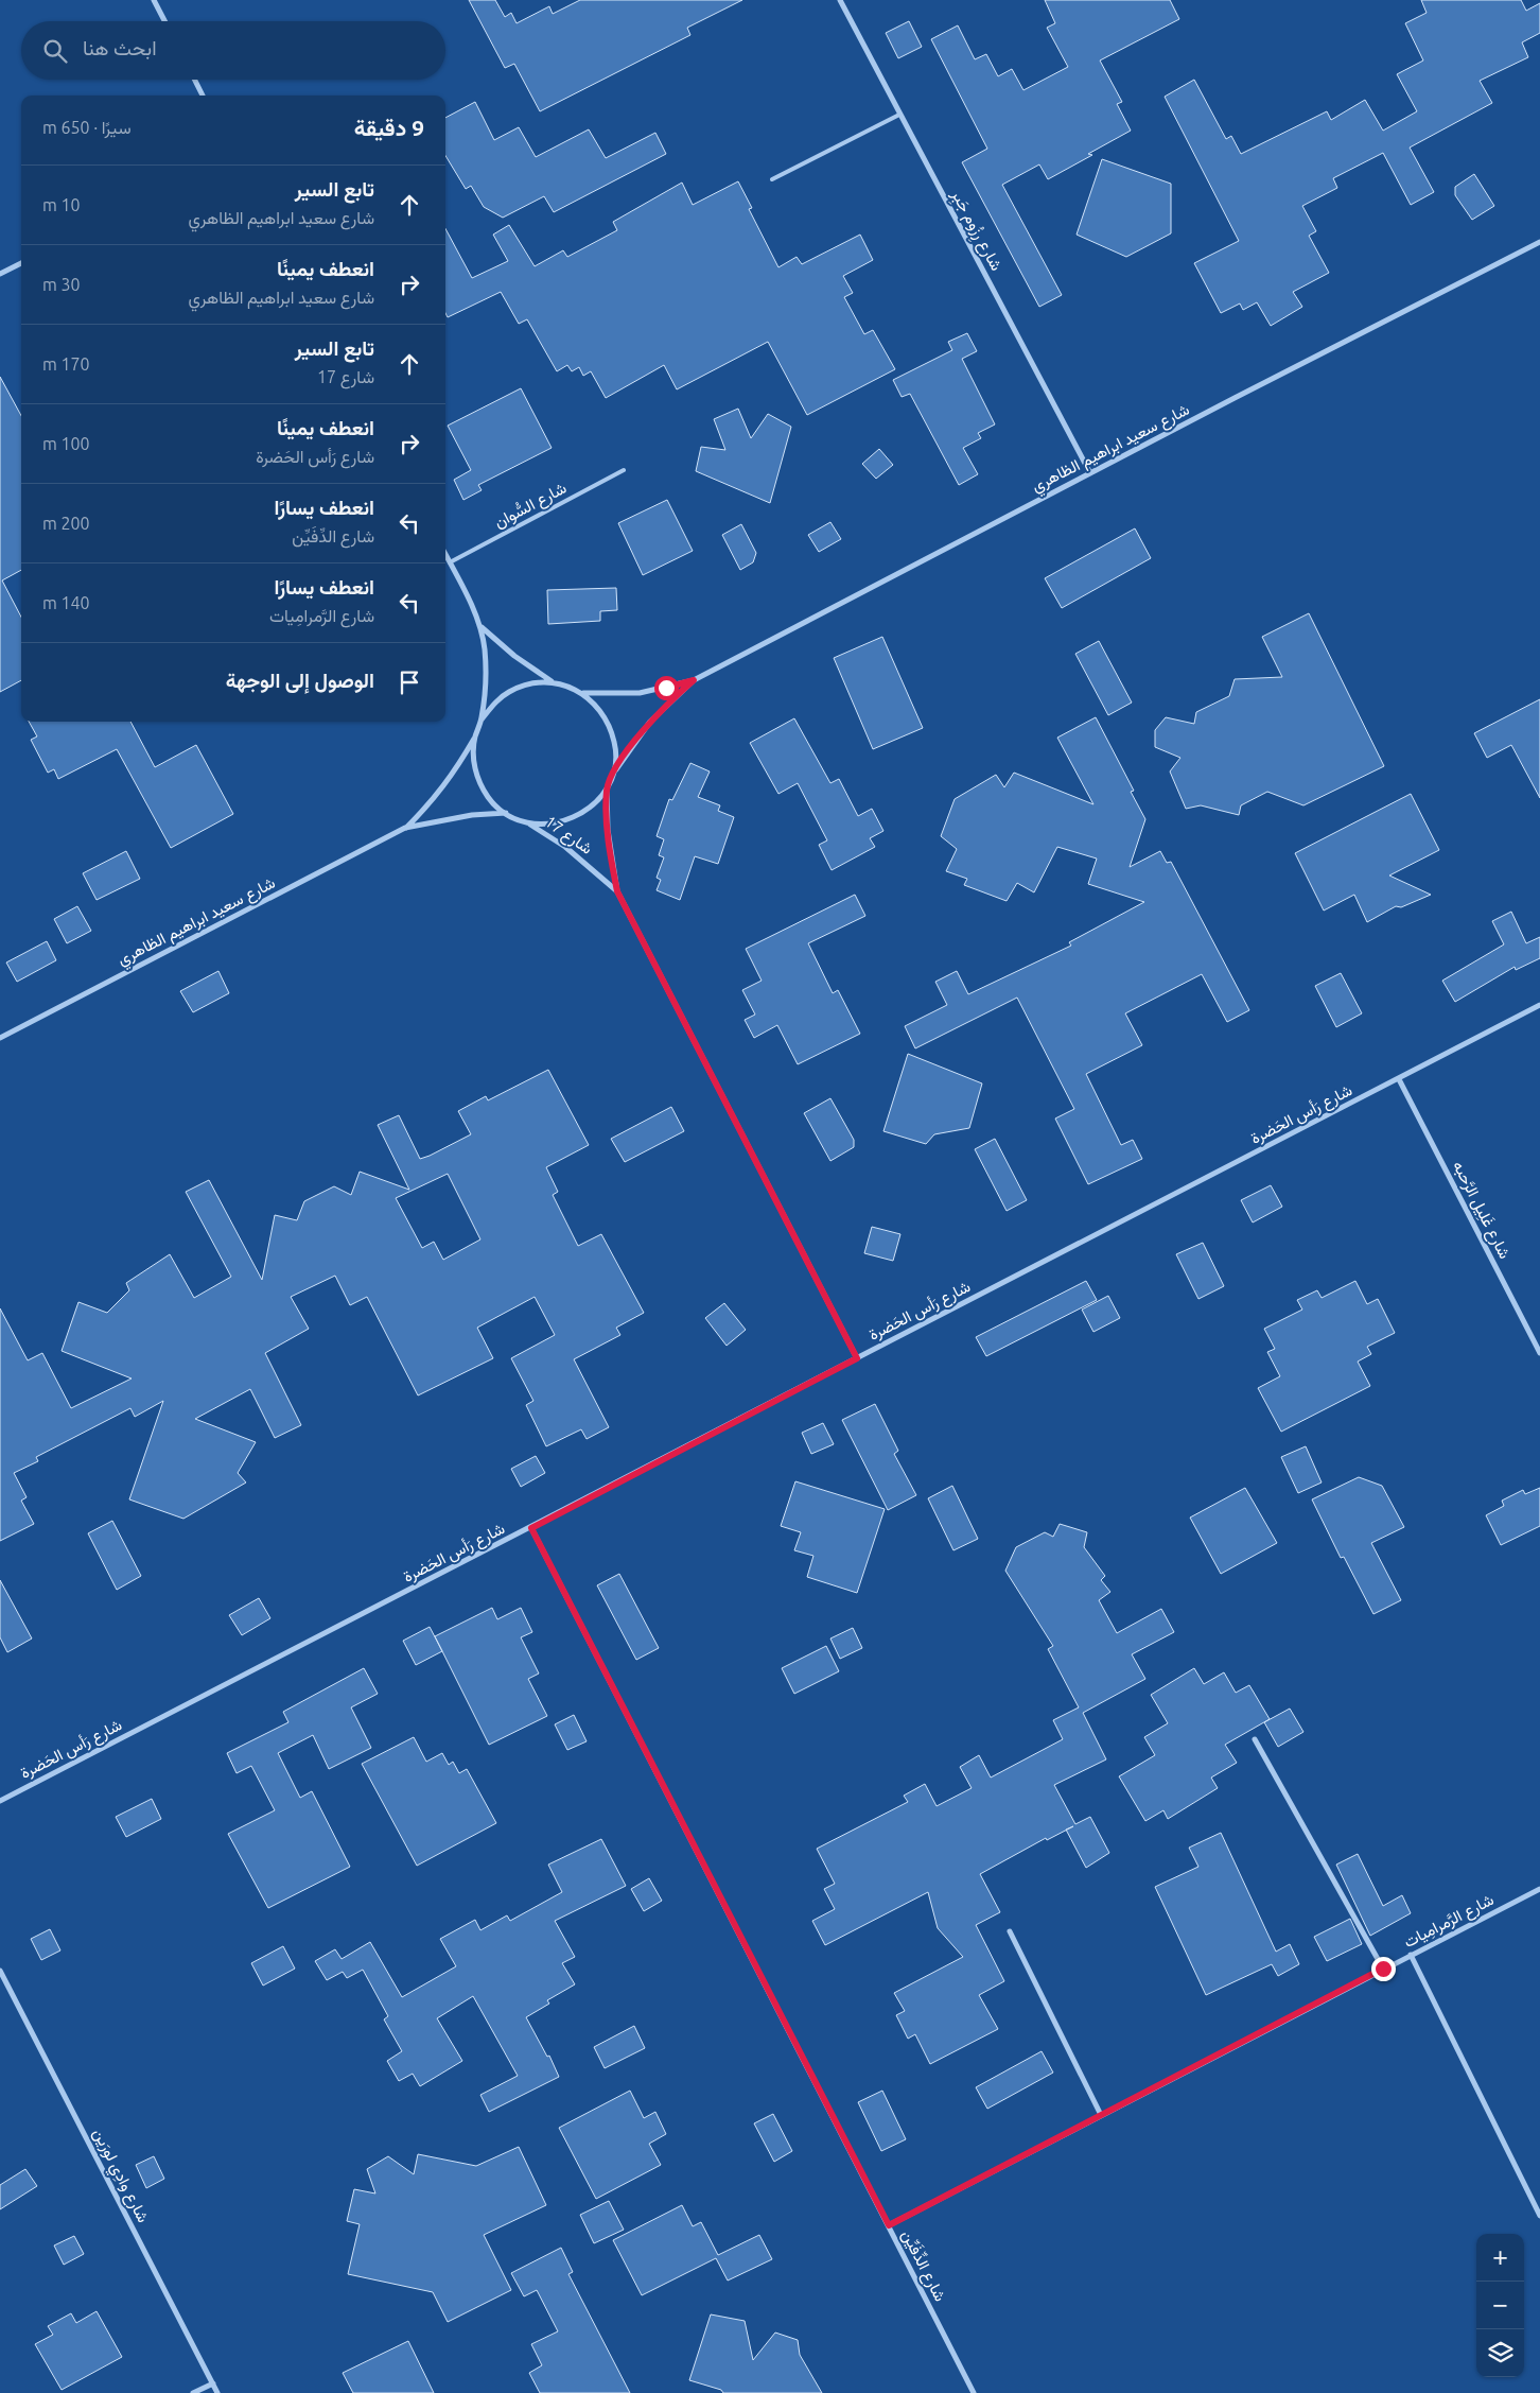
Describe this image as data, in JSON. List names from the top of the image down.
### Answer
{
  "streets": {
    "street": [
      "شارع رِزُوم جَبِر",
      "شارع سعيد ابراهيم الظاهري",
      "شارع 17",
      "شارع رَأس الحَضرة",
      "شارع غَلِيل الرَّحبه",
      "شارع الرَّمرامِيات",
      "شارع وادِي لورَين",
      "شارع الدِّفَيِّن"
    ],
    "lane": ["شارع السُّوان"]
  },
  "crossings": [
    ["شارع رِزُوم جَبِر", "شارع سعيد ابراهيم الظاهري"],
    ["شارع سعيد ابراهيم الظاهري", "شارع 17"],
    ["شارع 17", "شارع رَأس الحَضرة"],
    ["شارع رَأس الحَضرة", "شارع غَلِيل الرَّحبه"],
    ["شارع رَأس الحَضرة", "شارع الدِّفَيِّن"],
    ["شارع الرَّمرامِيات", "شارع الدِّفَيِّن"]
  ],
  "page": {
    "search": "ابحث هنا",
    "heading": ["9 دقيقة", "سيرًا · 650 m"],
    "list": [
      ["تابع السير", "شارع سعيد ابراهيم الظاهري", "10 m"],
      ["انعطف يمينًا", "شارع سعيد ابراهيم الظاهري", "30 m"],
      ["تابع السير", "شارع 17", "170 m"],
      ["انعطف يمينًا", "شارع رَأس الحَضرة", "100 m"],
      ["انعطف يسارًا", "شارع الدِّفَيِّن", "200 m"],
      ["انعطف يسارًا", "شارع الرَّمرامِيات", "140 m"],
      "الوصول إلى الوجهة"
    ],
    "map_buttons": ["+", "−"]
  }
}
